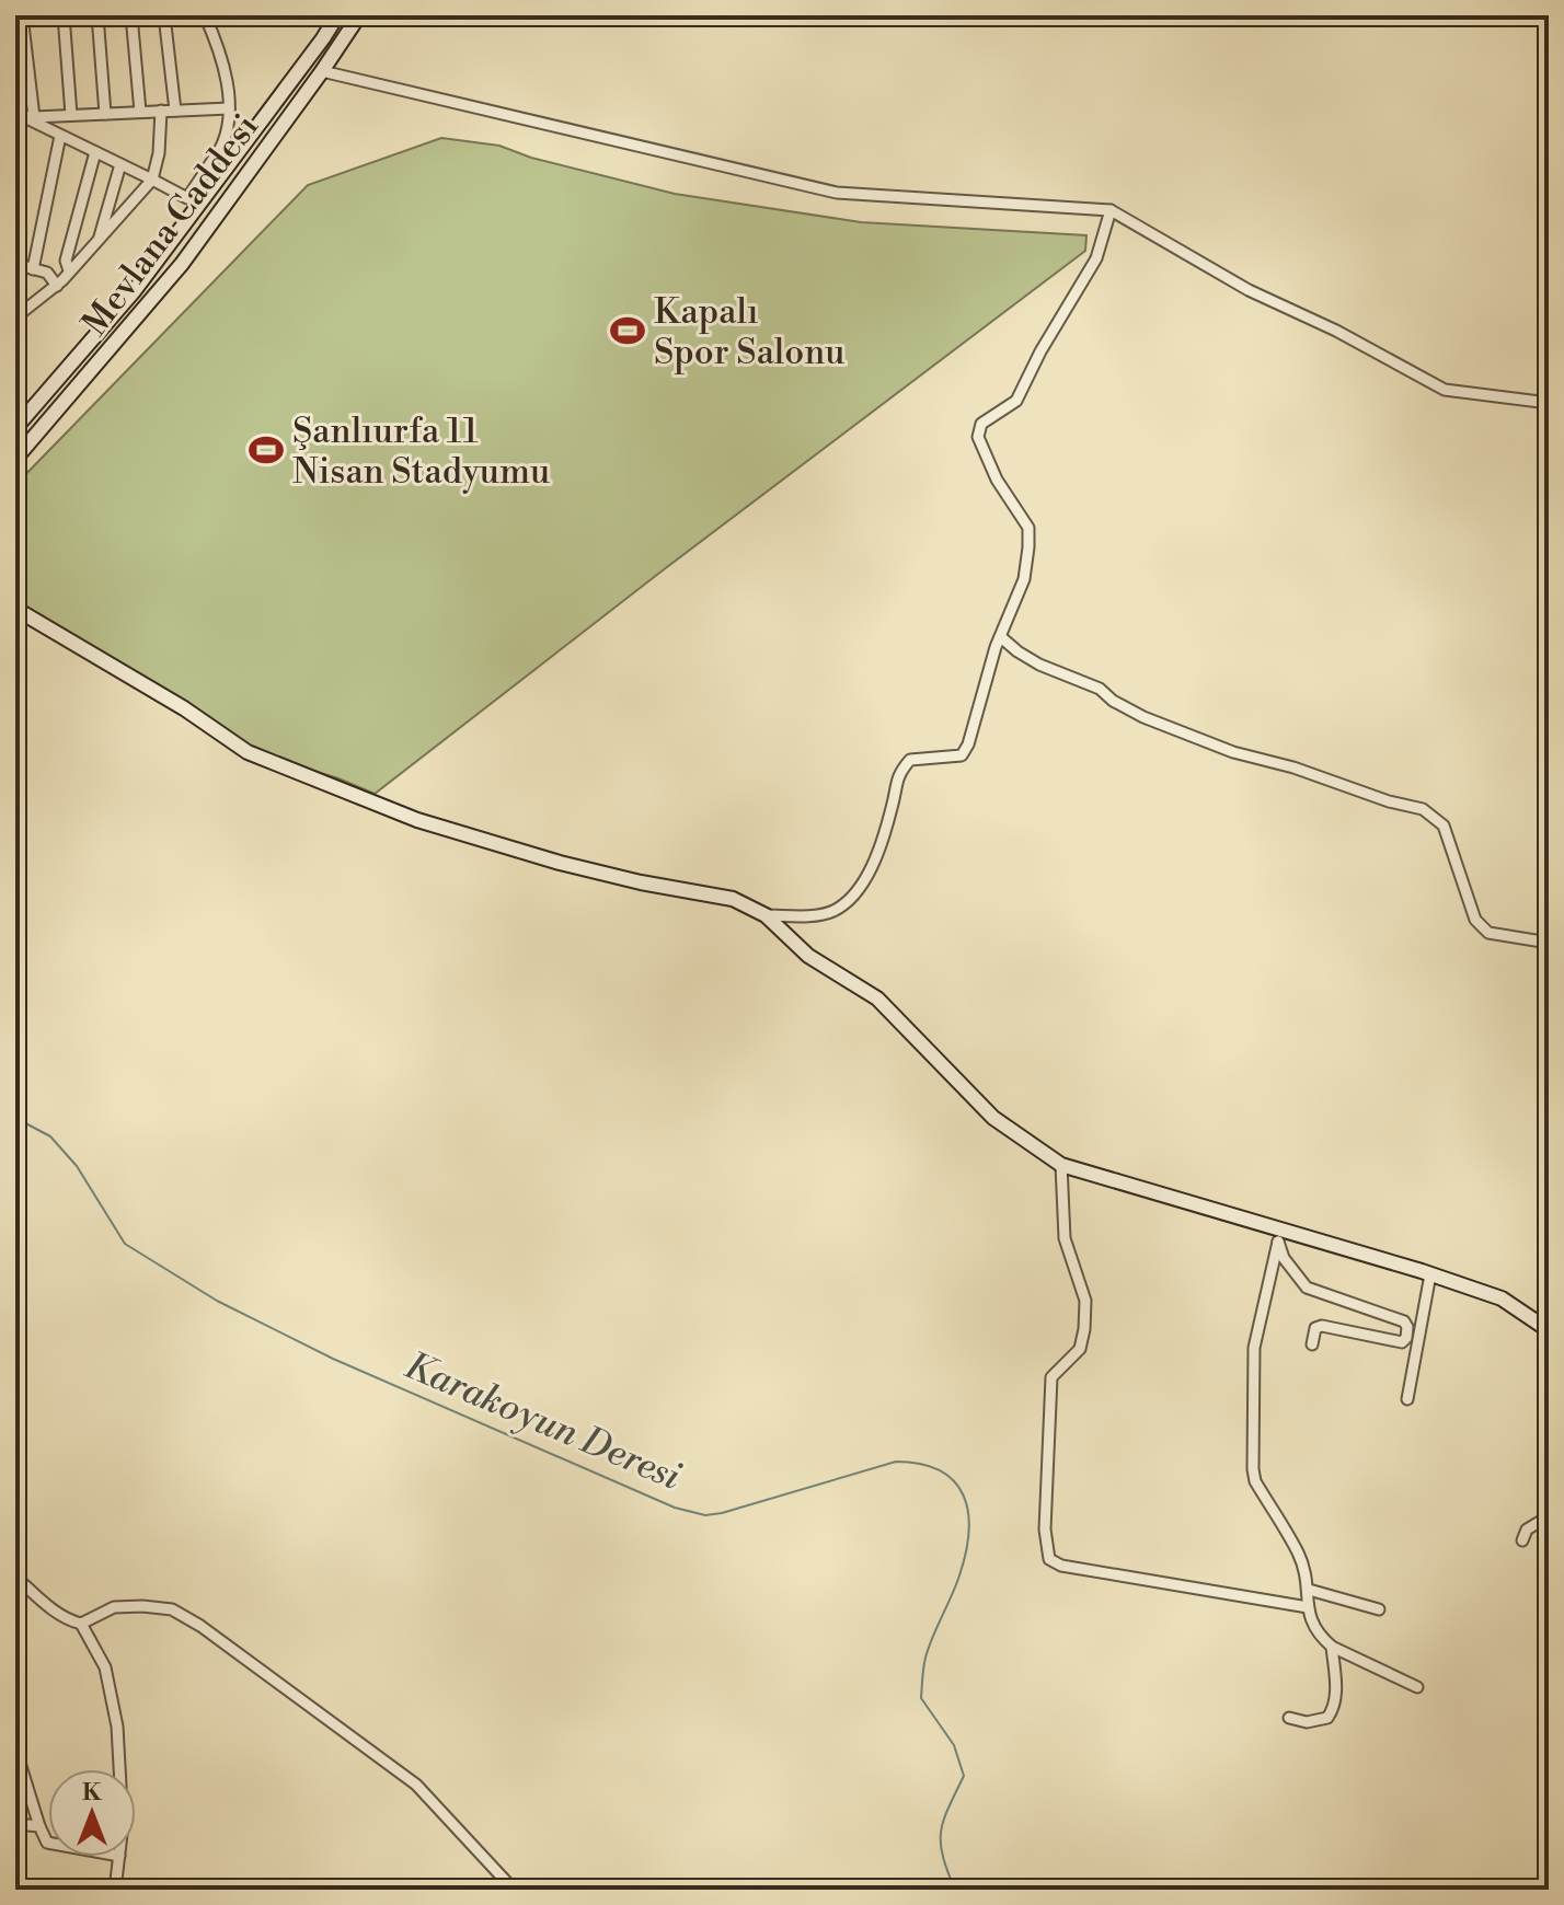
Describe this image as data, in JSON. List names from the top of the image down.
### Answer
{
  "streets": {
    "street": ["Mevlana Caddesi"]
  },
  "water": ["Karakoyun Deresi"],
  "places": {
    "sports": ["Kapalı Spor Salonu", "Şanlıurfa 11 Nisan Stadyumu"]
  },
  "north": "top"
}
